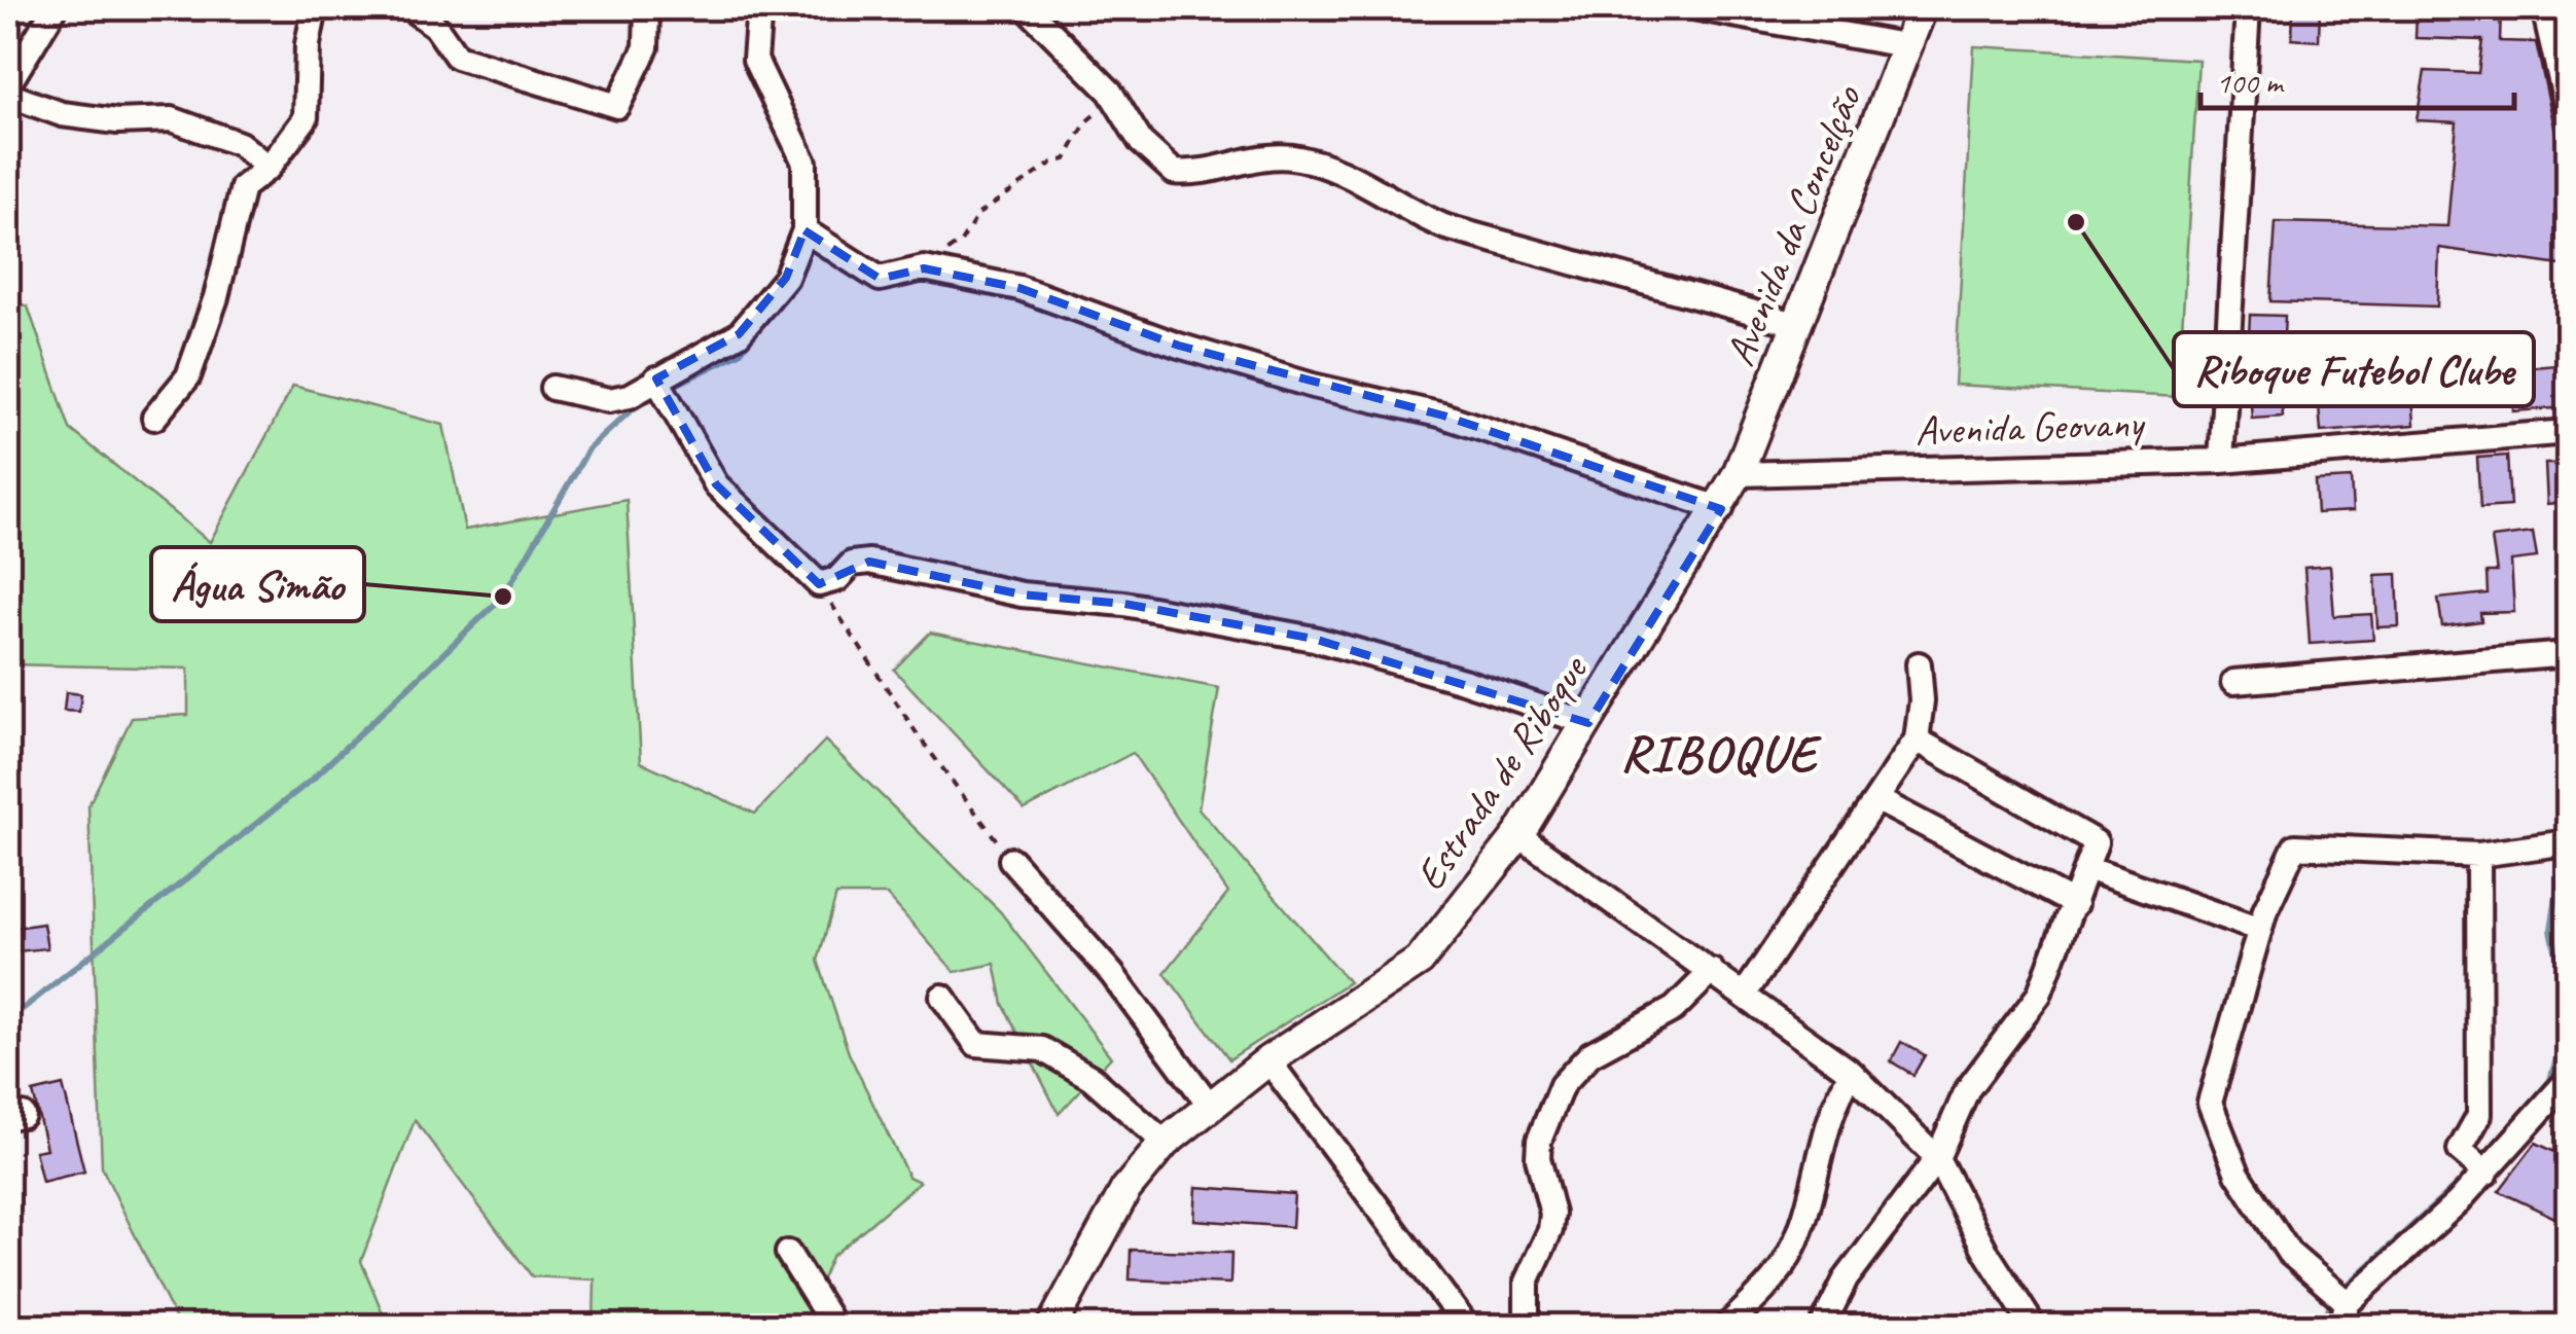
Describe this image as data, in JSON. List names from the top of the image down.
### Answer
{
  "streets": {
    "main road": ["Avenida da Concelção", "Estrada de Riboque"],
    "street": ["Avenida Geovany"]
  },
  "crossings": [
    ["Avenida da Concelção", "Avenida Geovany"],
    ["Avenida da Concelção", "Estrada de Riboque"],
    ["Avenida Geovany", "Estrada de Riboque"]
  ],
  "districts": ["RIBOQUE"],
  "places": ["Riboque Futebol Clube", "Água Simão"],
  "scale_bar": "100 m"
}
